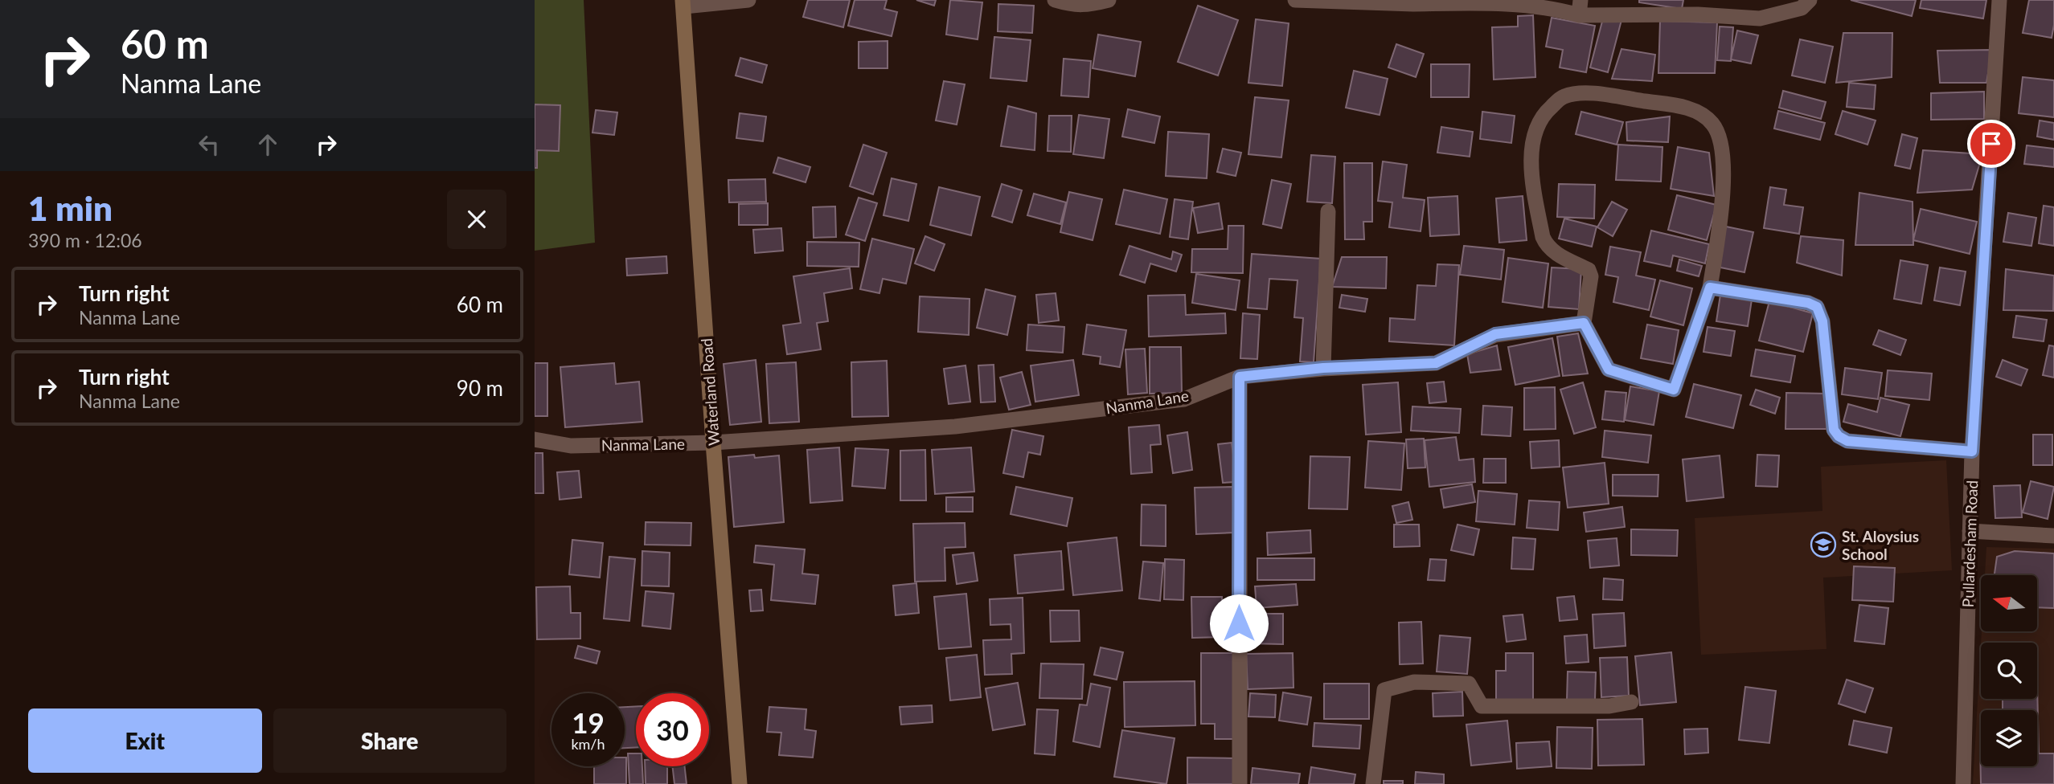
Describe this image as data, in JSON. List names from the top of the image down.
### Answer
{
  "streets": {
    "main road": ["Waterland Road"],
    "street": ["Nanma Lane", "Pullardesham Road"]
  },
  "crossings": [
    ["Waterland Road", "Nanma Lane"]
  ],
  "places": {
    "school or university": ["St. Aloysius School"]
  },
  "north": "left",
  "page": {
    "turn": ["60 m", "Nanma Lane"],
    "heading": ["1 min", "390 m · 12:06"],
    "list": [
      {
        "name": "Turn right",
        "note": "Nanma Lane",
        "value": "60 m"
      },
      {
        "name": "Turn right",
        "note": "Nanma Lane",
        "value": "90 m"
      }
    ],
    "speed": "19 km/h",
    "limit": "30",
    "buttons": ["Exit", "Share"]
  }
}
